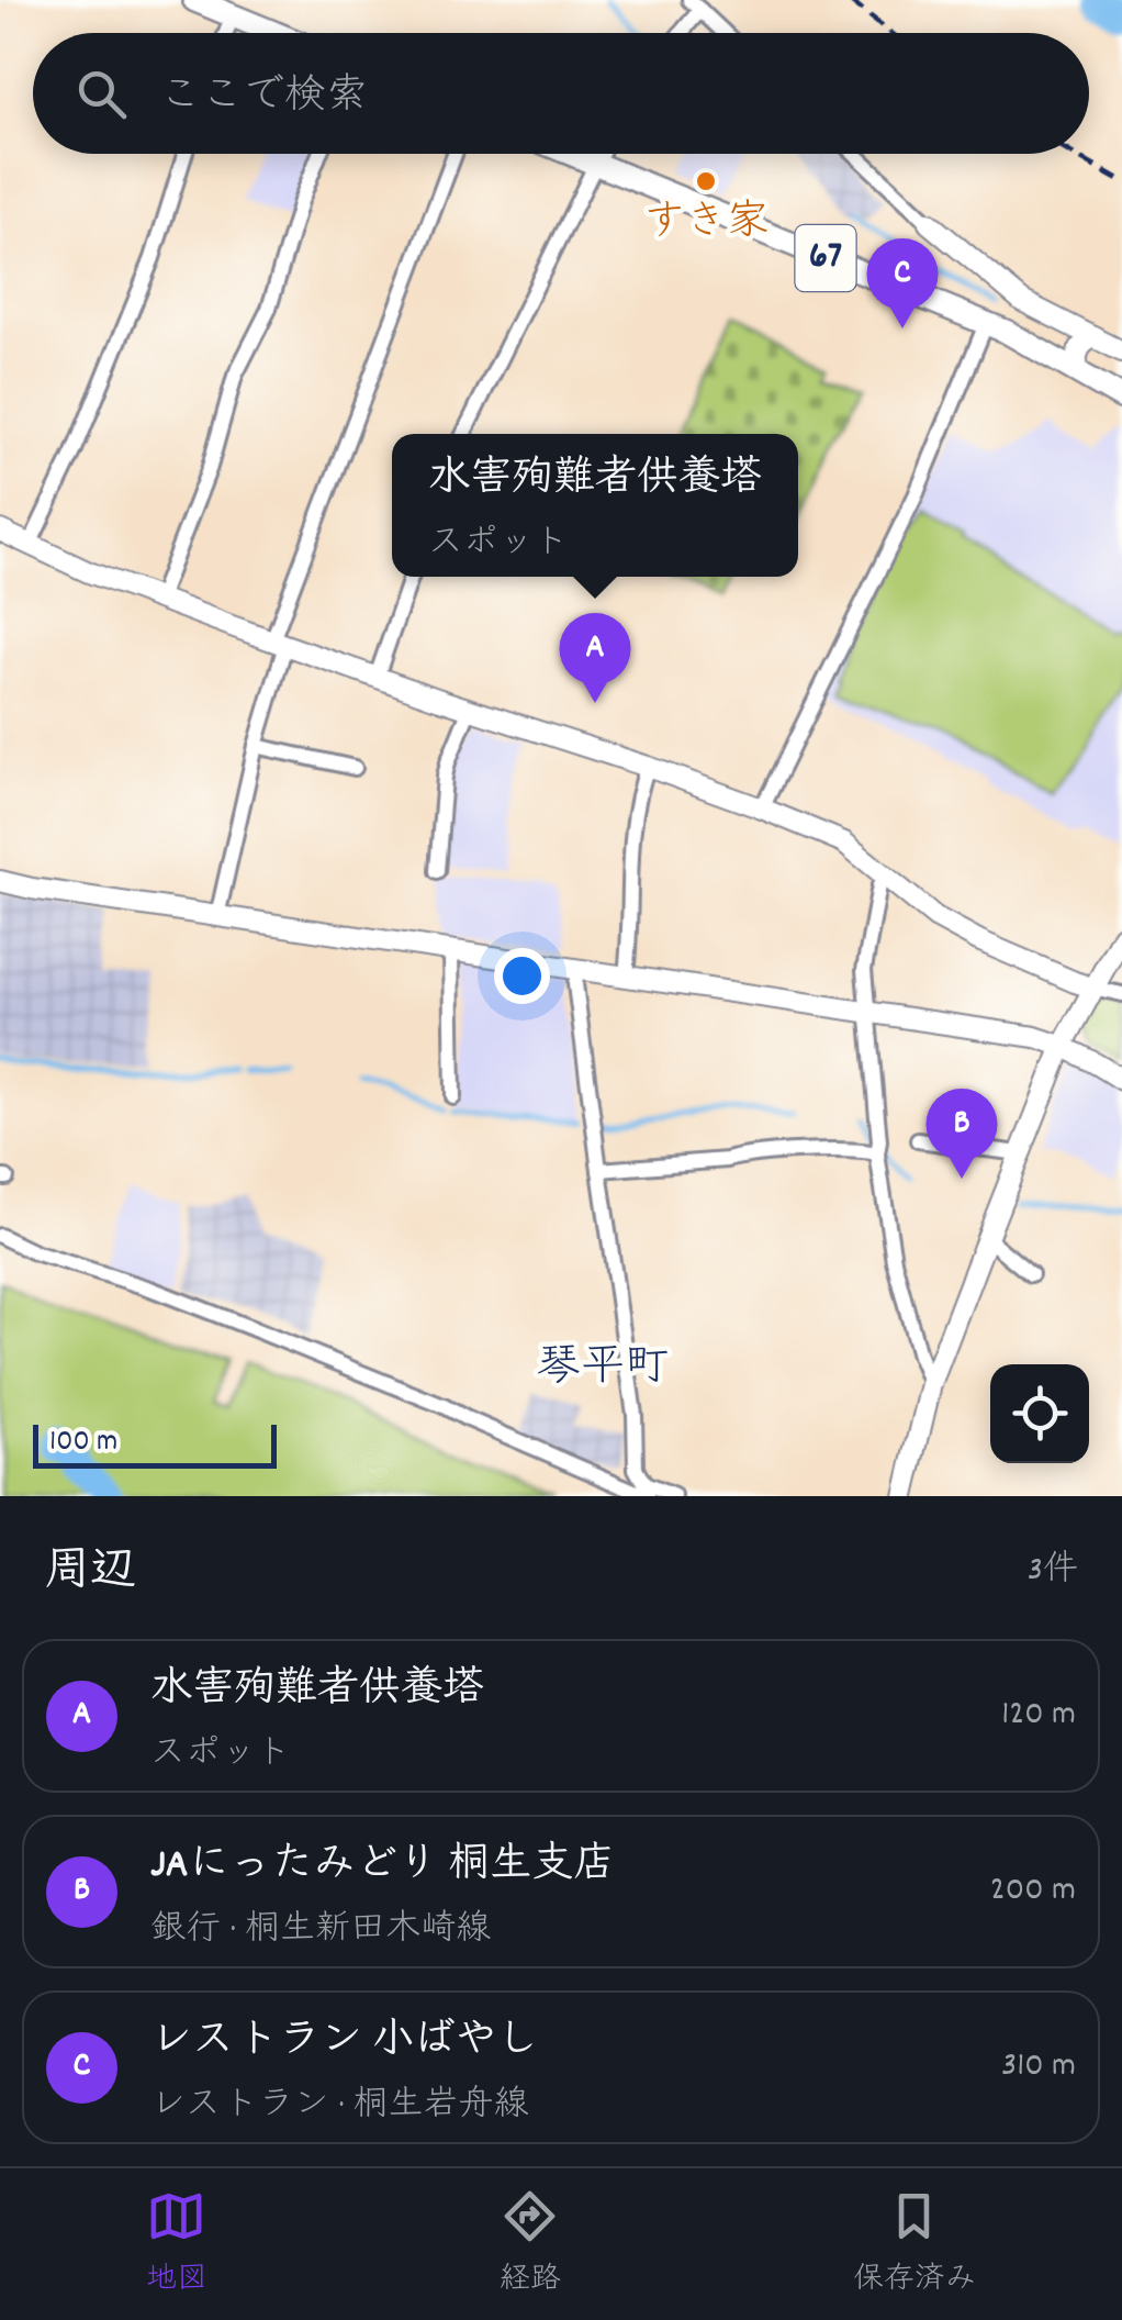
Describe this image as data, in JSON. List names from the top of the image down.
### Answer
{
  "streets": {
    "main road": ["67"]
  },
  "districts": ["琴平町"],
  "places": ["すき家"],
  "scale_bar": "100 m",
  "page": {
    "search": "ここで検索",
    "pins": ["C", "A", "B"],
    "popup": ["水害殉難者供養塔", "スポット"],
    "scale": "100 m",
    "heading": ["周辺", "3件"],
    "list": [
      {
        "mark": "A",
        "name": "水害殉難者供養塔",
        "note": "スポット",
        "value": "120 m"
      },
      {
        "mark": "B",
        "name": "JAにったみどり 桐生支店",
        "note": "銀行 · 桐生新田木崎線",
        "value": "200 m"
      },
      {
        "mark": "C",
        "name": "レストラン 小ばやし",
        "note": "レストラン · 桐生岩舟線",
        "value": "310 m"
      }
    ],
    "nav": ["地図", "経路", "保存済み"]
  }
}
